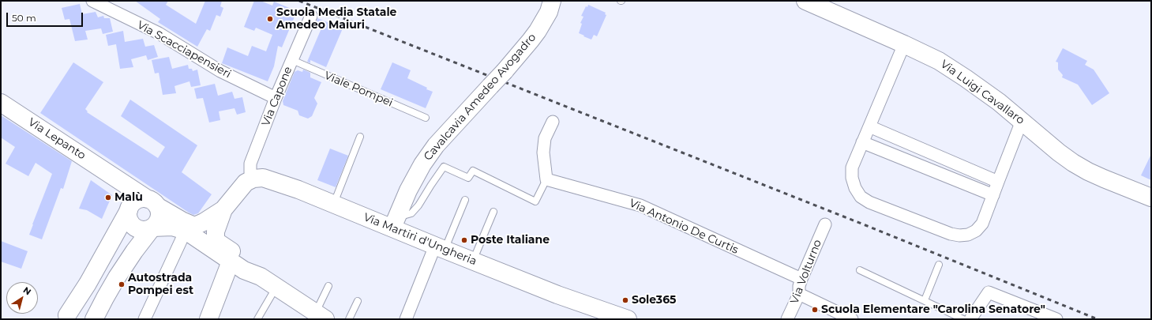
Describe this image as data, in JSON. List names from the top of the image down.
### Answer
{
  "streets": {
    "main road": [
      "Via Luigi Cavallaro",
      "Cavalcavia Amedeo Avogadro",
      "Via Lepanto",
      "Via Martiri d'Ungheria"
    ],
    "street": [
      "Via Scacciapensieri",
      "Via Capone",
      "Via Antonio De Curtis",
      "Via Volturno"
    ],
    "lane": ["Viale Pompei"]
  },
  "crossings": [
    ["Via Scacciapensieri", "Via Capone"],
    ["Viale Pompei", "Via Capone"],
    ["Via Capone", "Via Martiri d'Ungheria"],
    ["Cavalcavia Amedeo Avogadro", "Via Martiri d'Ungheria"],
    ["Via Antonio De Curtis", "Via Volturno"]
  ],
  "places": [
    "Scuola Media Statale Amedeo Maiuri",
    "Malù",
    "Poste Italiane",
    "Autostrada Pompei est",
    "Sole365",
    "Scuola Elementare \"Carolina Senatore\""
  ],
  "scale_bar": "50 m",
  "north": "top right"
}
